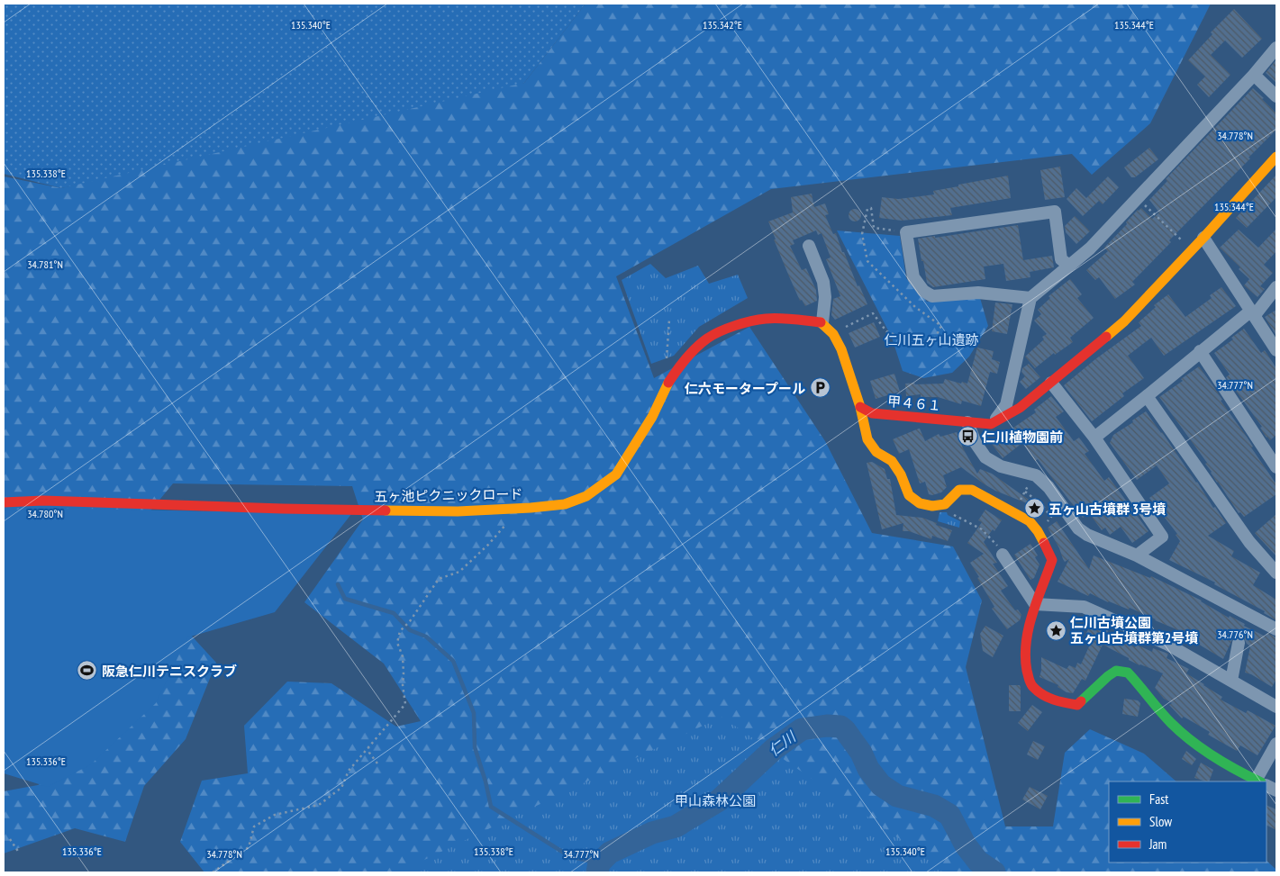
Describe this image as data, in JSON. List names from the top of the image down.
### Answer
{
  "streets": {
    "street": ["甲４６１", "五ヶ池ピクニックロード"]
  },
  "water": ["仁川"],
  "parks": ["仁川五ヶ山遺跡", "甲山森林公園"],
  "places": {
    "parking": ["仁六モータープール"],
    "bus stop": ["仁川植物園前"],
    "place": ["五ヶ山古墳群 3号墳", "仁川古墳公園 五ヶ山古墳群第2号墳"],
    "sports": ["阪急仁川テニスクラブ"]
  },
  "legend": ["Fast", "Slow", "Jam"],
  "coordinates": [
    "135.344°E",
    "135.340°E",
    "135.342°E",
    "34.778°N",
    "135.338°E",
    "34.781°N",
    "34.777°N",
    "34.780°N",
    "34.776°N",
    "135.336°E"
  ]
}
